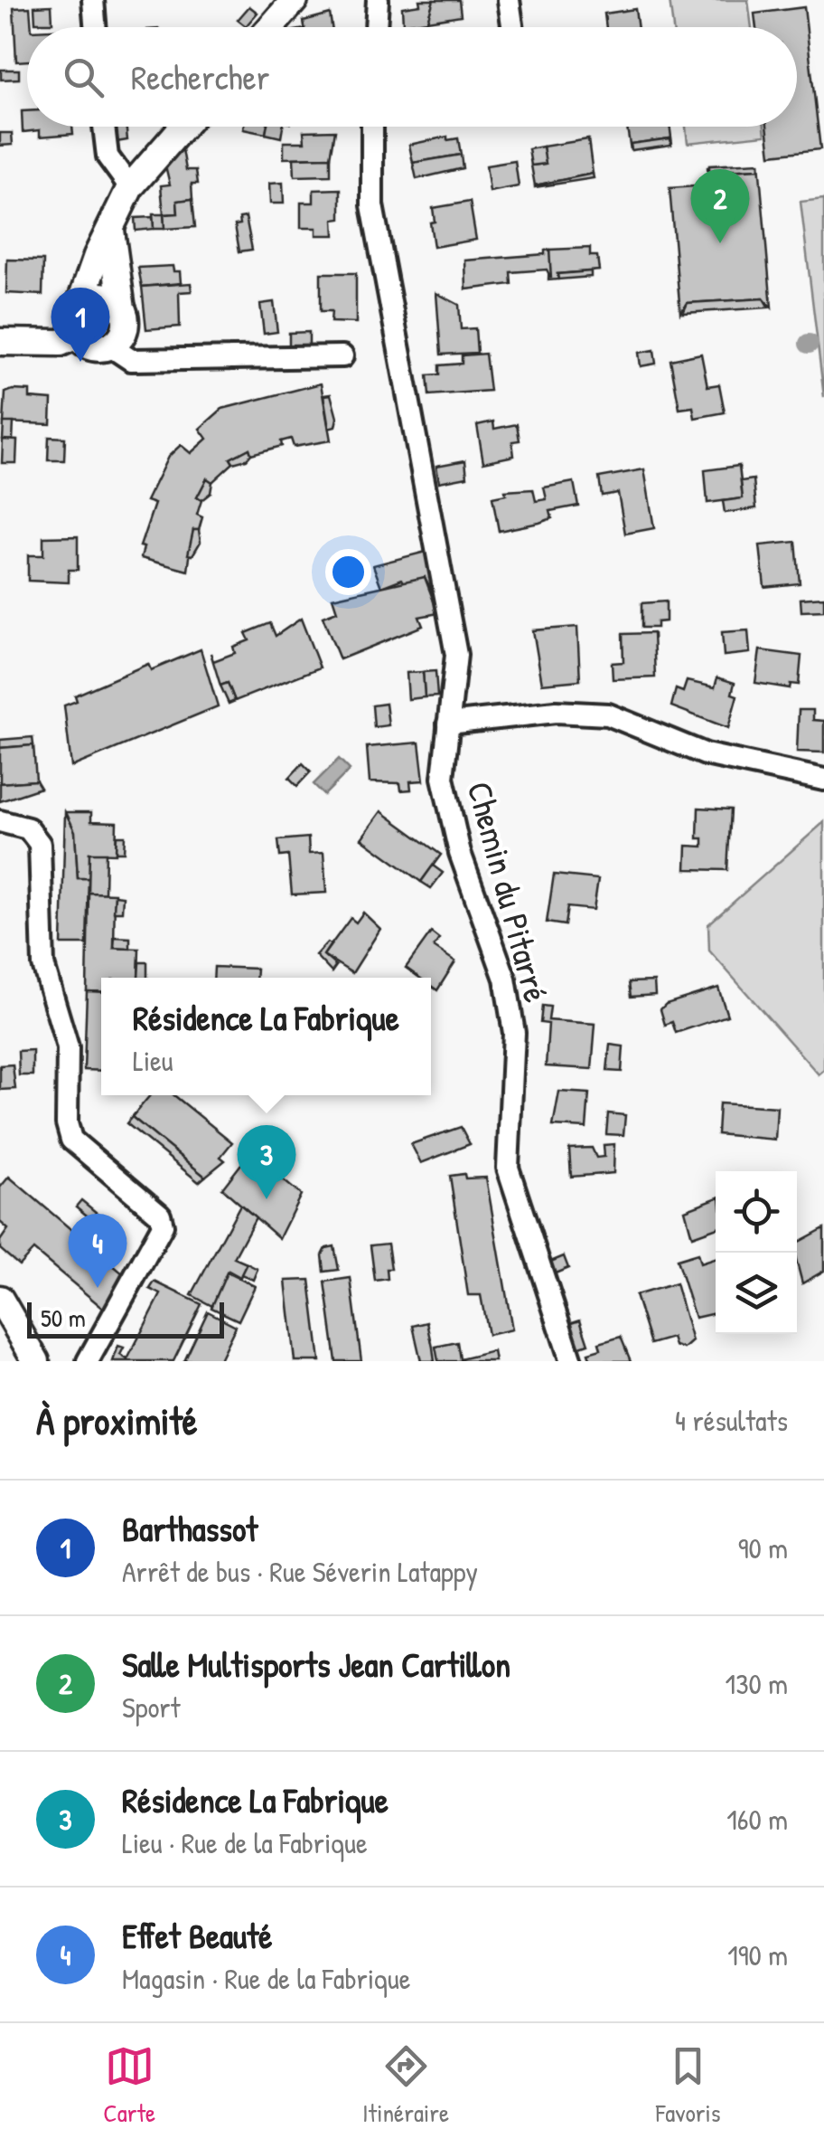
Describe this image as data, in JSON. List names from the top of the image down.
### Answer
{
  "streets": {
    "street": ["Chemin du Pitarré"]
  },
  "scale_bar": "50 m",
  "page": {
    "search": "Rechercher",
    "pins": [
      "2",
      "1",
      "3",
      "4"
    ],
    "popup": ["Résidence La Fabrique", "Lieu"],
    "scale": "50 m",
    "heading": ["À proximité", "4 résultats"],
    "list": [
      {
        "mark": "1",
        "name": "Barthassot",
        "note": "Arrêt de bus · Rue Séverin Latappy",
        "value": "90 m"
      },
      {
        "mark": "2",
        "name": "Salle Multisports Jean Cartillon",
        "note": "Sport",
        "value": "130 m"
      },
      {
        "mark": "3",
        "name": "Résidence La Fabrique",
        "note": "Lieu · Rue de la Fabrique",
        "value": "160 m"
      },
      {
        "mark": "4",
        "name": "Effet Beauté",
        "note": "Magasin · Rue de la Fabrique",
        "value": "190 m"
      }
    ],
    "nav": ["Carte", "Itinéraire", "Favoris"]
  }
}
